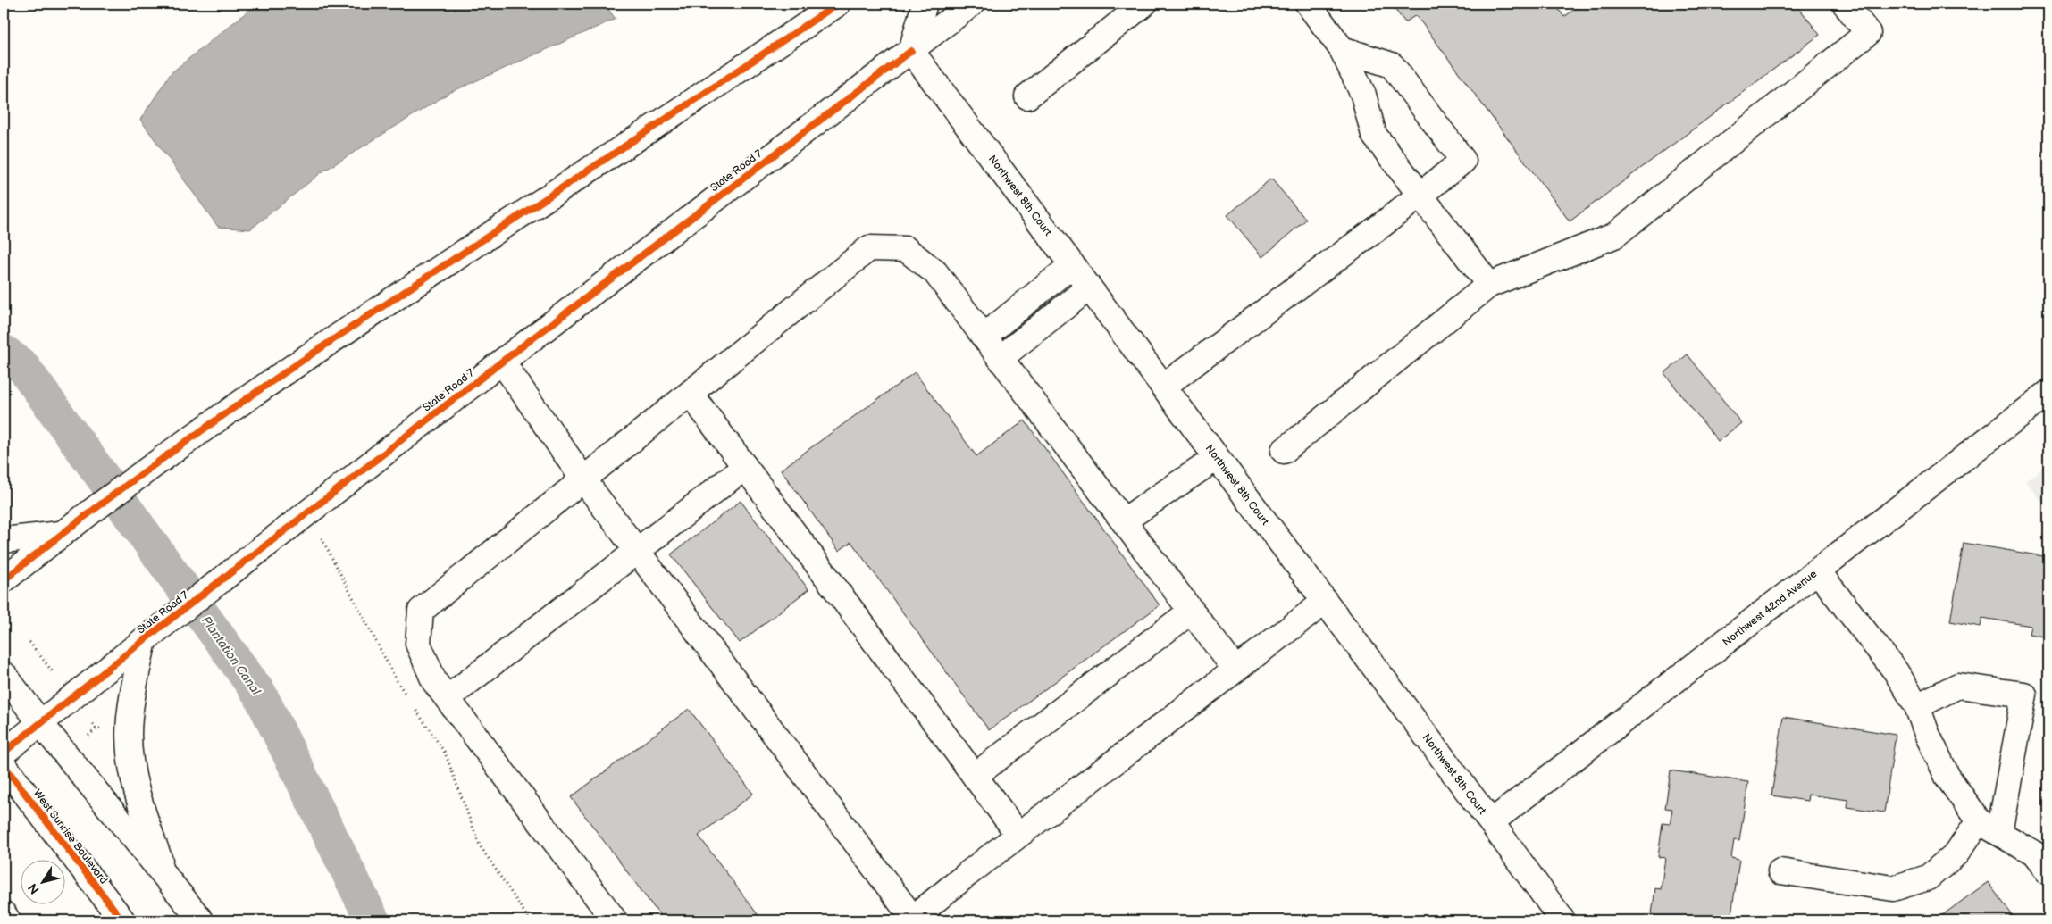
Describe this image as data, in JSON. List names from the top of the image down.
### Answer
{
  "streets": {
    "main road": [
      "State Road 7",
      "Northwest 8th Court",
      "Northwest 42nd Avenue",
      "West Sunrise Boulevard"
    ]
  },
  "crossings": [
    ["State Road 7", "Northwest 8th Court"],
    ["Northwest 8th Court", "Northwest 42nd Avenue"]
  ],
  "water": ["Plantation Canal"],
  "north": "bottom left"
}
